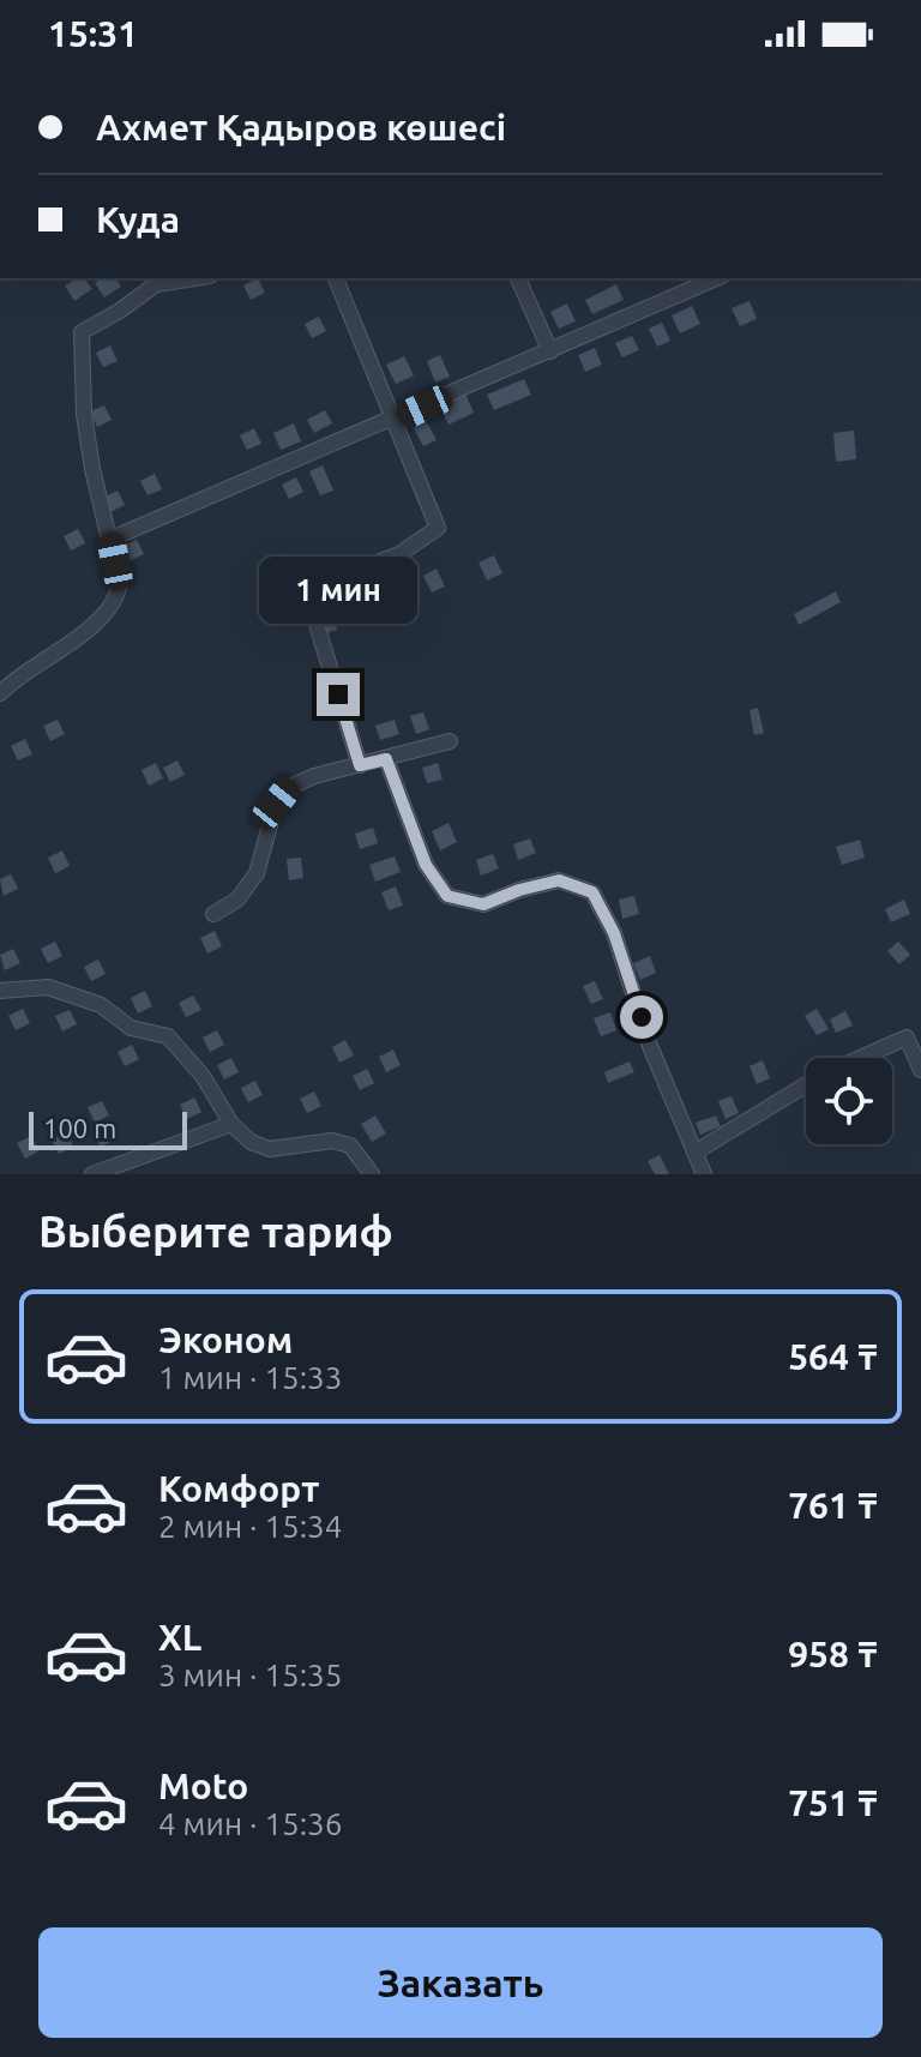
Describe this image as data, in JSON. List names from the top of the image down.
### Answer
{
  "scale_bar": "100 m",
  "page": {
    "status": "15:31",
    "banner": ["Ахмет Қадыров көшесі", "Куда"],
    "bubble": "1 мин",
    "scale": "100 m",
    "heading": "Выберите тариф",
    "list": [
      {
        "name": "Эконом",
        "note": "1 мин · 15:33",
        "value": "564 ₸"
      },
      {
        "name": "Комфорт",
        "note": "2 мин · 15:34",
        "value": "761 ₸"
      },
      {
        "name": "XL",
        "note": "3 мин · 15:35",
        "value": "958 ₸"
      },
      {
        "name": "Moto",
        "note": "4 мин · 15:36",
        "value": "751 ₸"
      }
    ],
    "buttons": "Заказать"
  }
}
